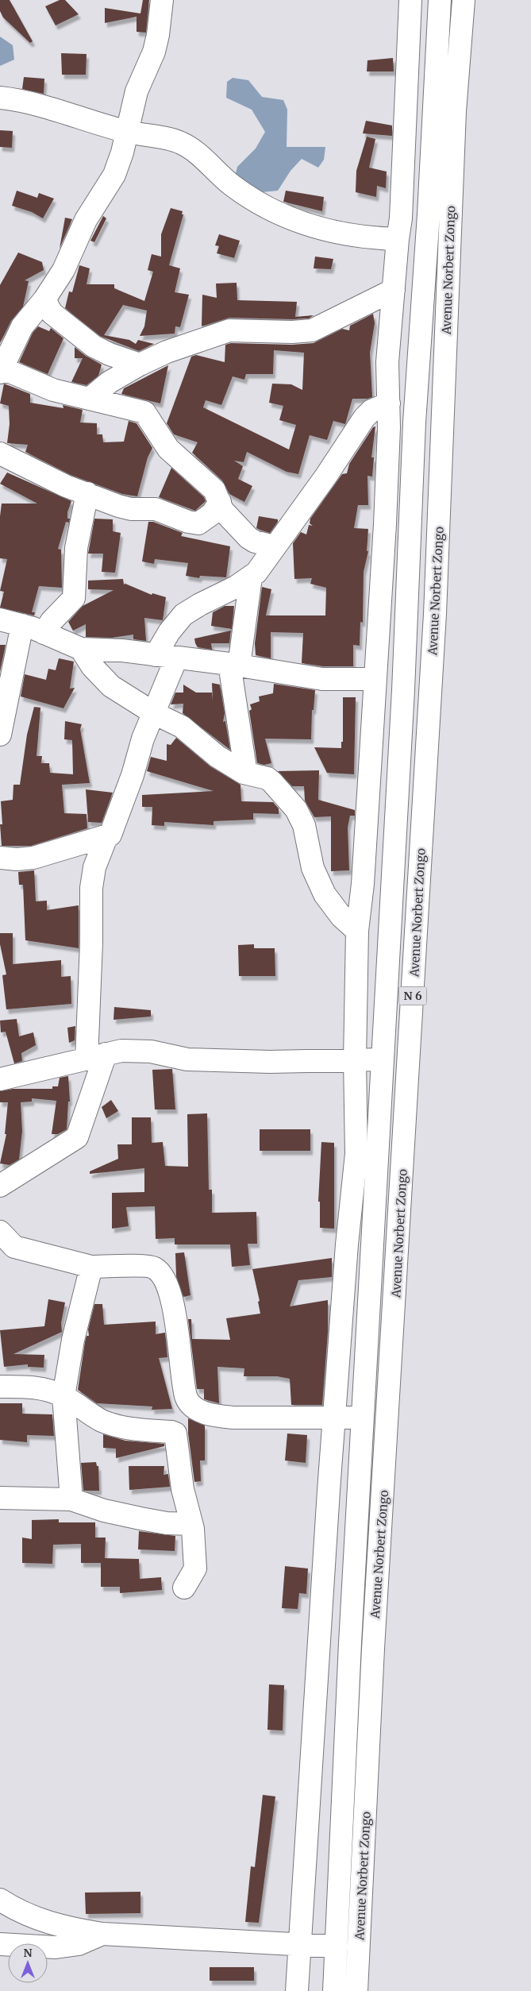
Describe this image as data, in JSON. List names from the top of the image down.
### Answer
{
  "streets": {
    "street": ["Avenue Norbert Zongo", "N 6"]
  },
  "north": "top"
}
